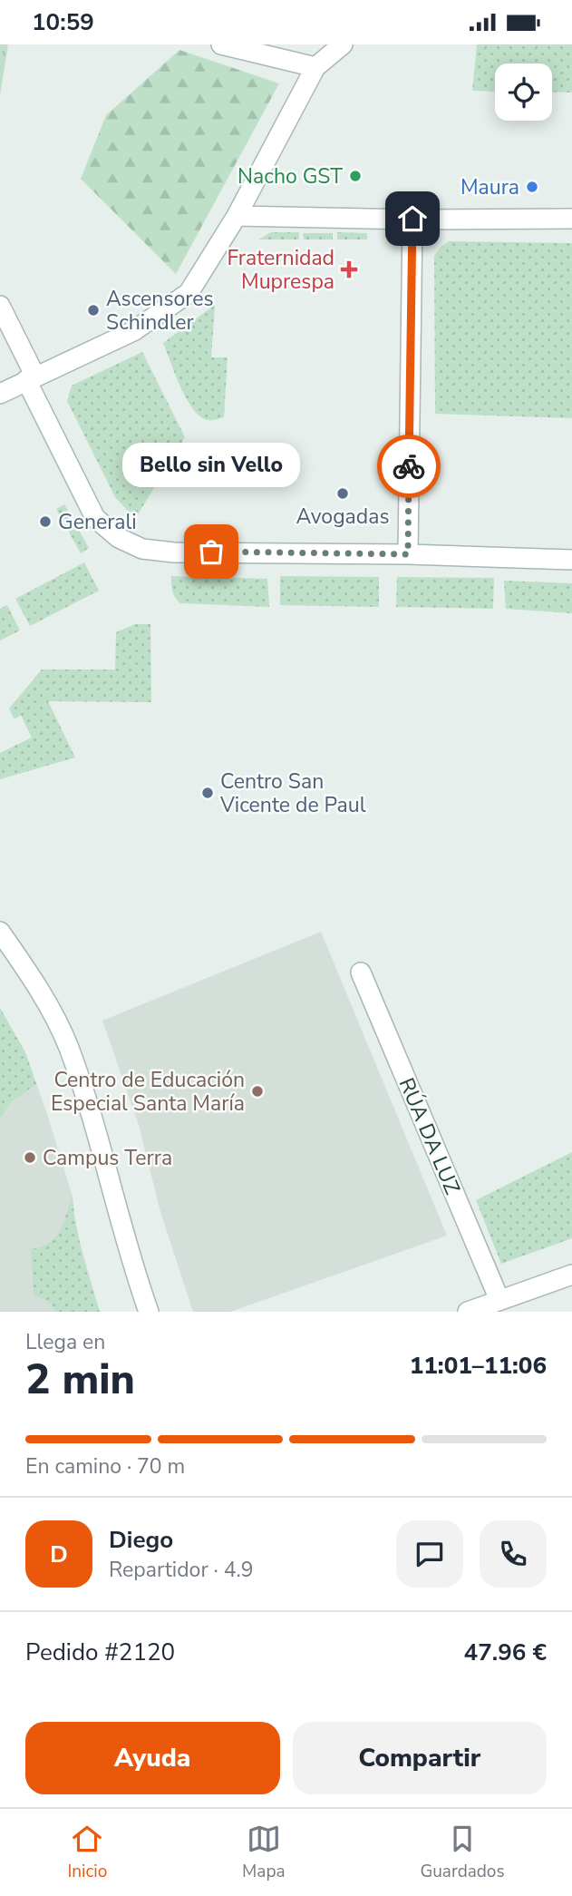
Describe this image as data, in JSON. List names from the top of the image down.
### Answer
{
  "streets": {
    "street": ["RÚA DA LUZ"]
  },
  "places": {
    "other": [
      "Nacho GST",
      "Maura",
      "Ascensores Schindler",
      "Avogadas",
      "Generali",
      "Bello sin Vello",
      "Centro San Vicente de Paul",
      "Centro de Educación Especial Santa María",
      "Campus Terra"
    ],
    "health": ["Fraternidad Muprespa"]
  },
  "page": {
    "status": "10:59",
    "bubble": "Bello sin Vello",
    "heading": ["2 min", "Llega en", "11:01–11:06"],
    "panel": [
      "Diego",
      "Repartidor · 4.9",
      "Pedido #2120",
      "47.96 €"
    ],
    "bar": "En camino · 70 m",
    "round": "D",
    "buttons": ["Ayuda", "Compartir"],
    "tabs": ["Inicio", "Mapa", "Guardados"]
  }
}
